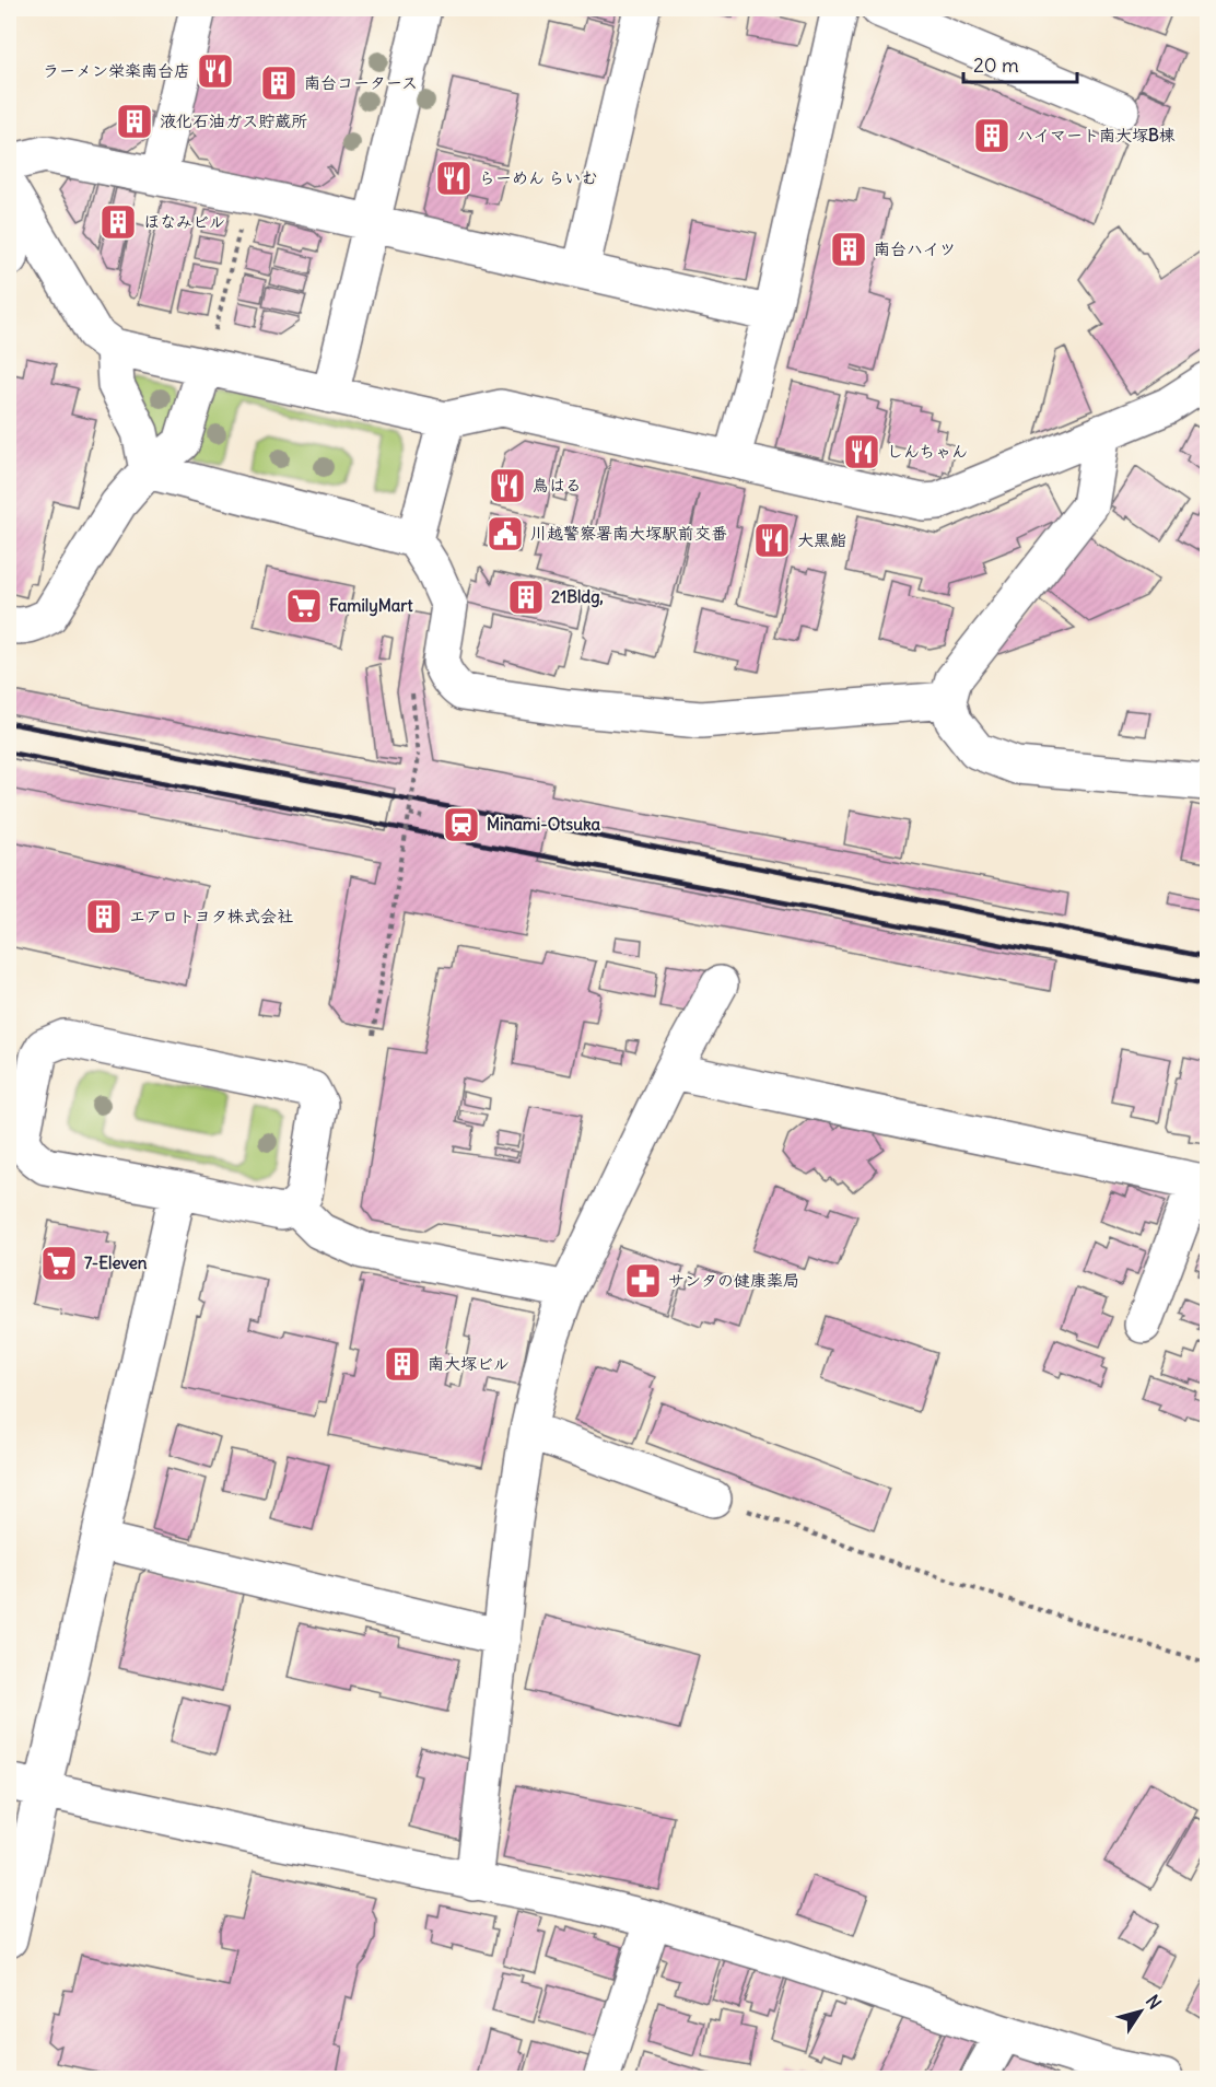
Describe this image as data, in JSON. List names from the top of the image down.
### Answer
{
  "places": {
    "restaurant": [
      "ラーメン栄楽南台店",
      "らーめん らいむ",
      "しんちゃん",
      "鳥はる",
      "大黒鮨"
    ],
    "building": [
      "南台コータース",
      "液化石油ガス貯蔵所",
      "ハイマート南大塚B棟",
      "ほなみビル",
      "南台ハイツ",
      "21Bldg,",
      "エアロトヨタ株式会社",
      "南大塚ビル"
    ],
    "public building": ["川越警察署南大塚駅前交番"],
    "supermarket": ["FamilyMart", "7-Eleven"],
    "station": ["Minami-Otsuka"],
    "pharmacy": ["サンタの健康薬局"]
  },
  "scale_bar": "20 m",
  "north": "top right"
}
